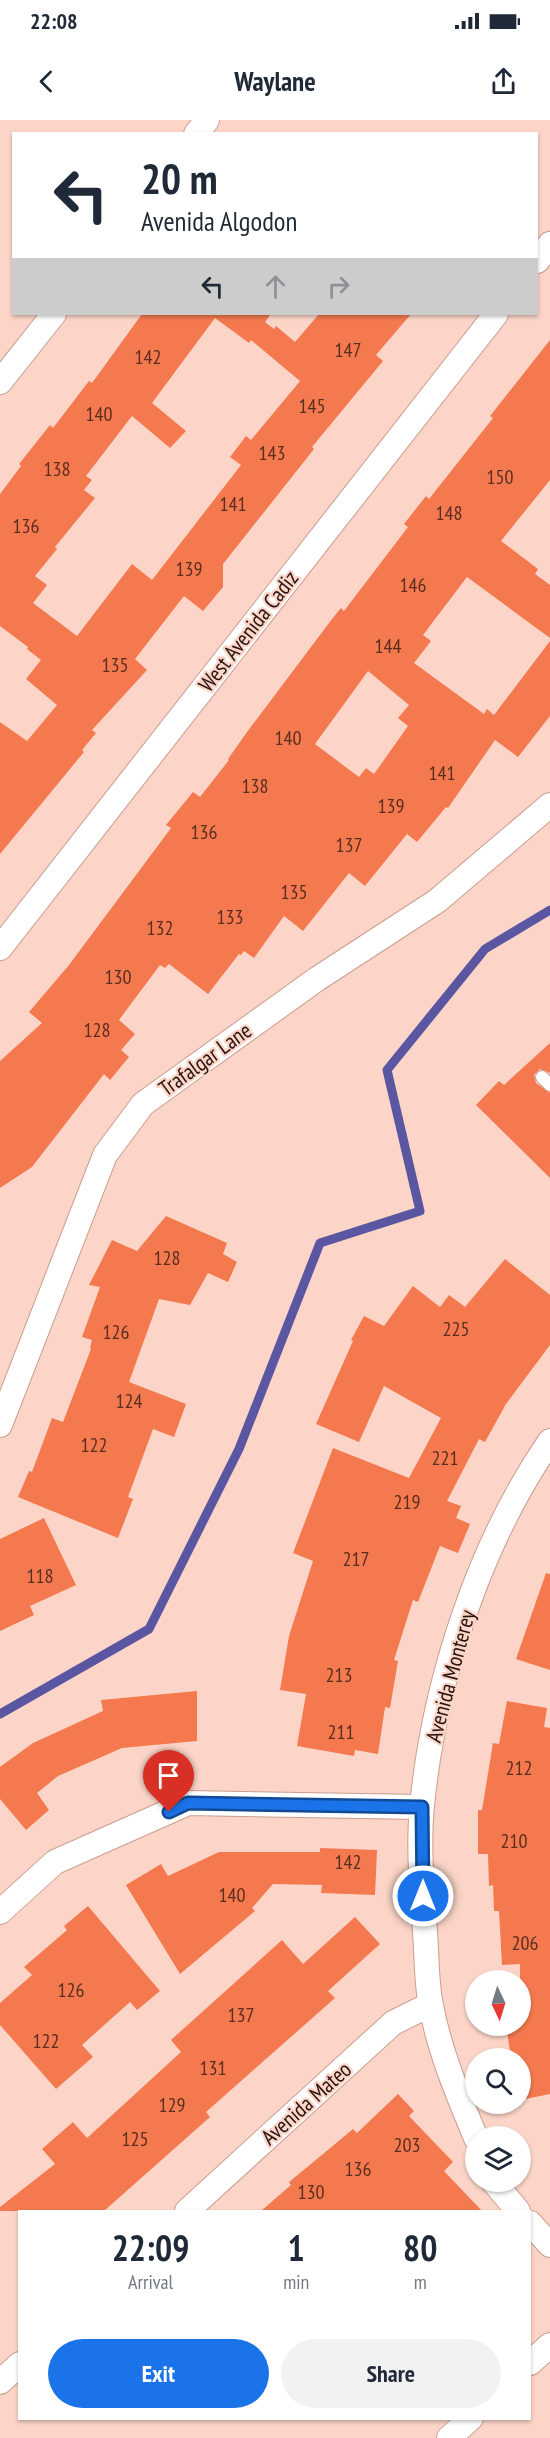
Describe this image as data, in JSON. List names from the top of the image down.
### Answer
{
  "streets": {
    "street": [
      "West Avenida Cadiz",
      "Trafalgar Lane",
      "Avenida Monterey",
      "Avenida Mateo"
    ]
  },
  "crossings": [
    ["Avenida Monterey", "Avenida Mateo"]
  ],
  "house_numbers": [
    "147",
    "142",
    "145",
    "140",
    "143",
    "138",
    "150",
    "141",
    "148",
    "136",
    "139",
    "146",
    "144",
    "135",
    "140",
    "141",
    "138",
    "139",
    "136",
    "137",
    "135",
    "133",
    "132",
    "130",
    "128",
    "128",
    "225",
    "126",
    "124",
    "122",
    "221",
    "219",
    "217",
    "118",
    "213",
    "211",
    "212",
    "210",
    "142",
    "140",
    "206",
    "126",
    "137",
    "122",
    "131",
    "129",
    "125",
    "203",
    "136",
    "130"
  ],
  "north": "bottom",
  "page": {
    "status": "22:08",
    "header": "Waylane",
    "turn": ["20 m", "Avenida Algodon"],
    "eta": [
      "22:09",
      "Arrival",
      "1",
      "min",
      "80",
      "m"
    ],
    "buttons": ["Exit", "Share"]
  }
}
